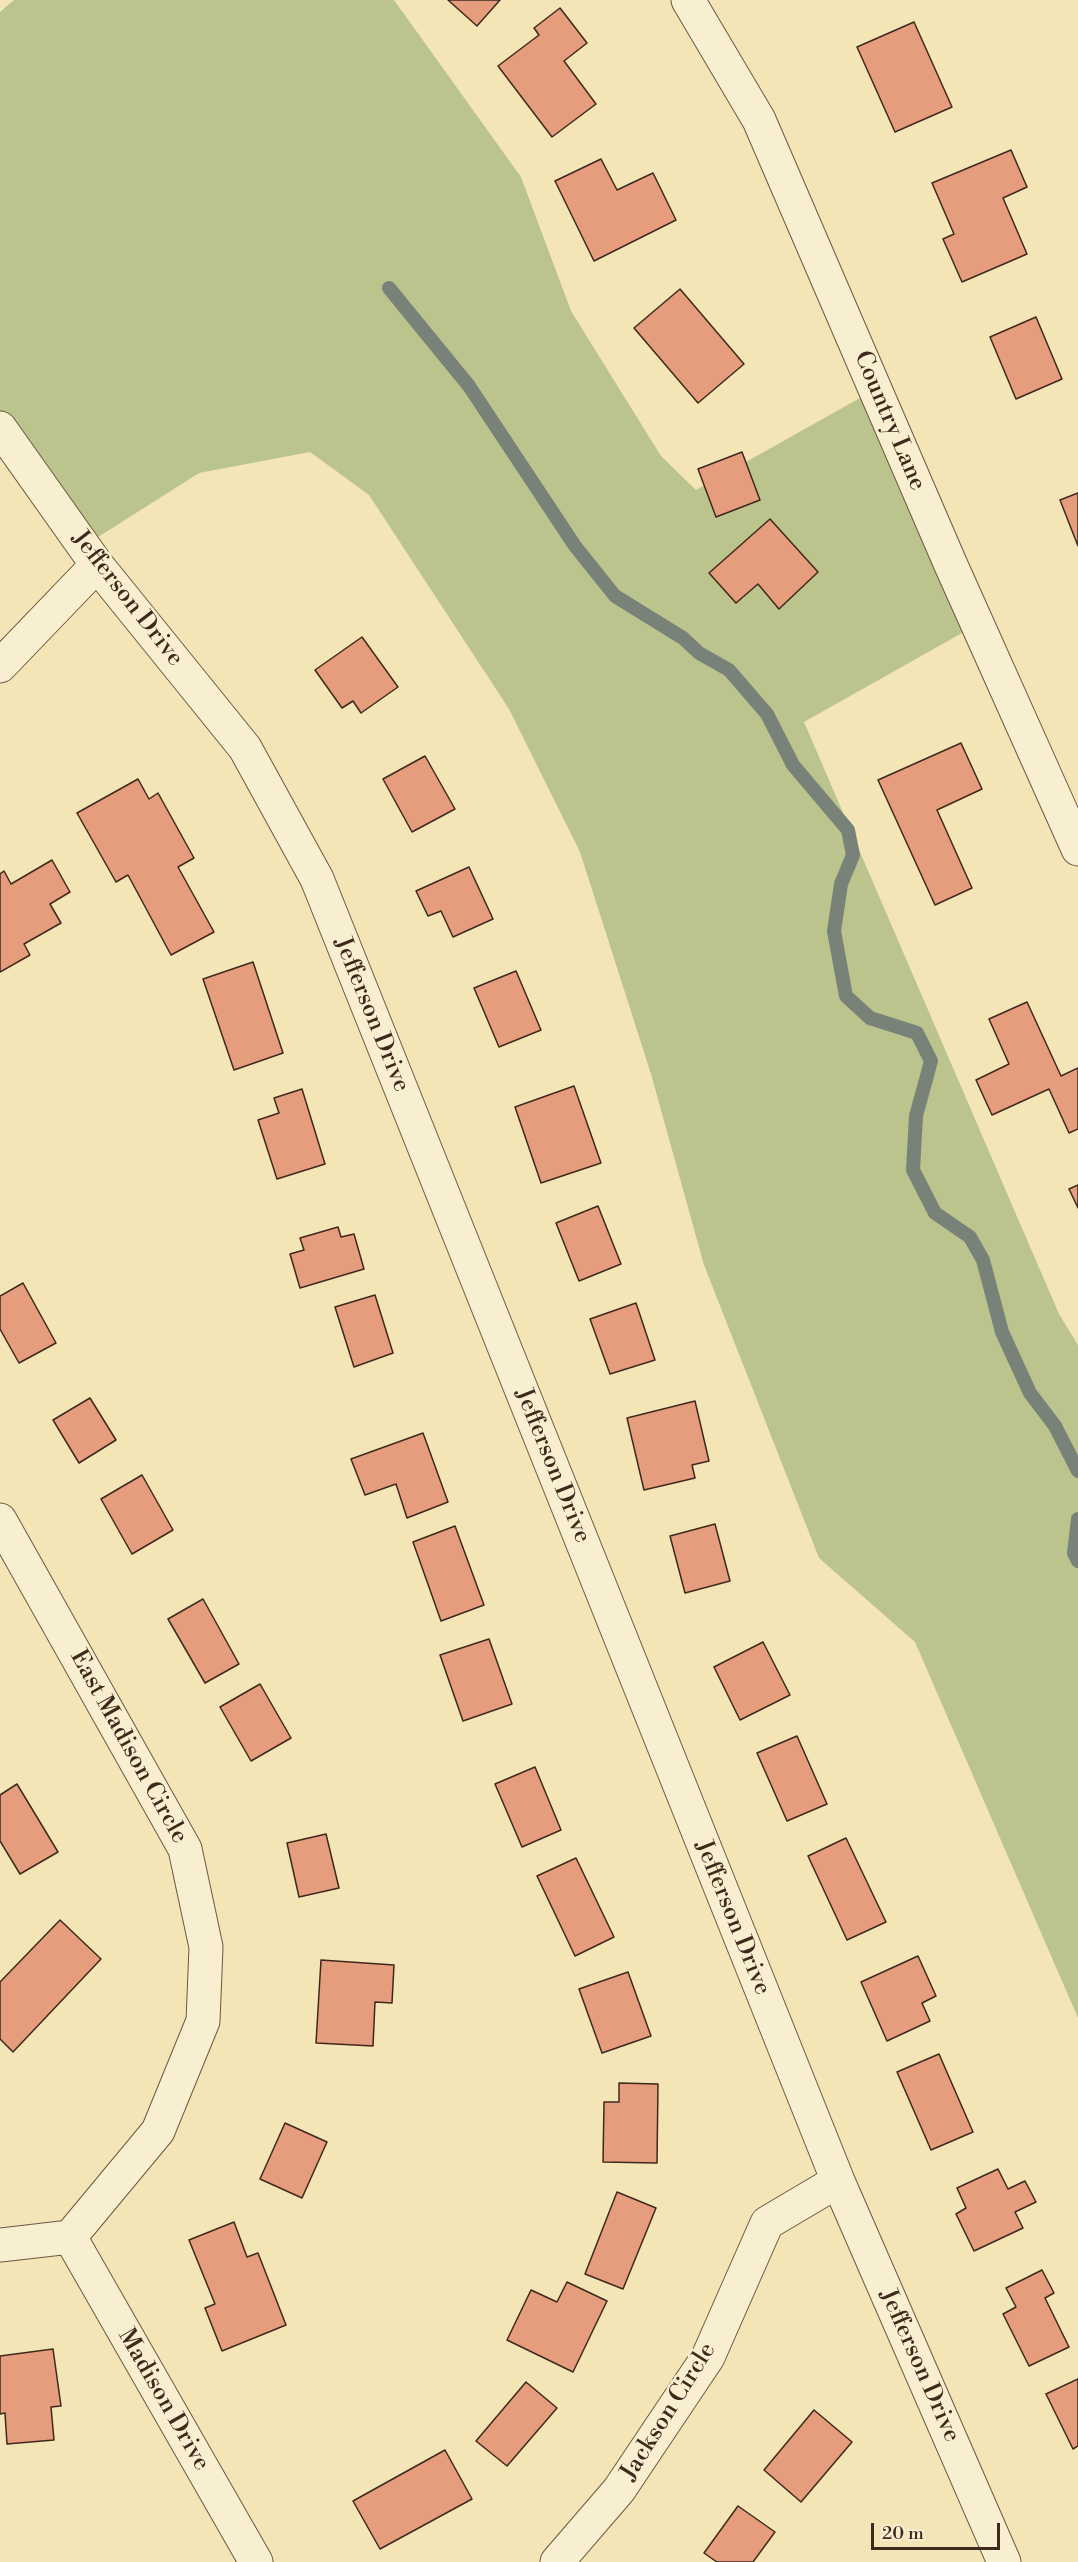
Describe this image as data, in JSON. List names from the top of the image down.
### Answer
{
  "streets": {
    "street": [
      "Country Lane",
      "Jefferson Drive",
      "East Madison Circle",
      "Madison Drive",
      "Jackson Circle"
    ]
  },
  "crossings": [
    ["Jefferson Drive", "Jackson Circle"],
    ["East Madison Circle", "Madison Drive"]
  ],
  "scale_bar": "20 m"
}
